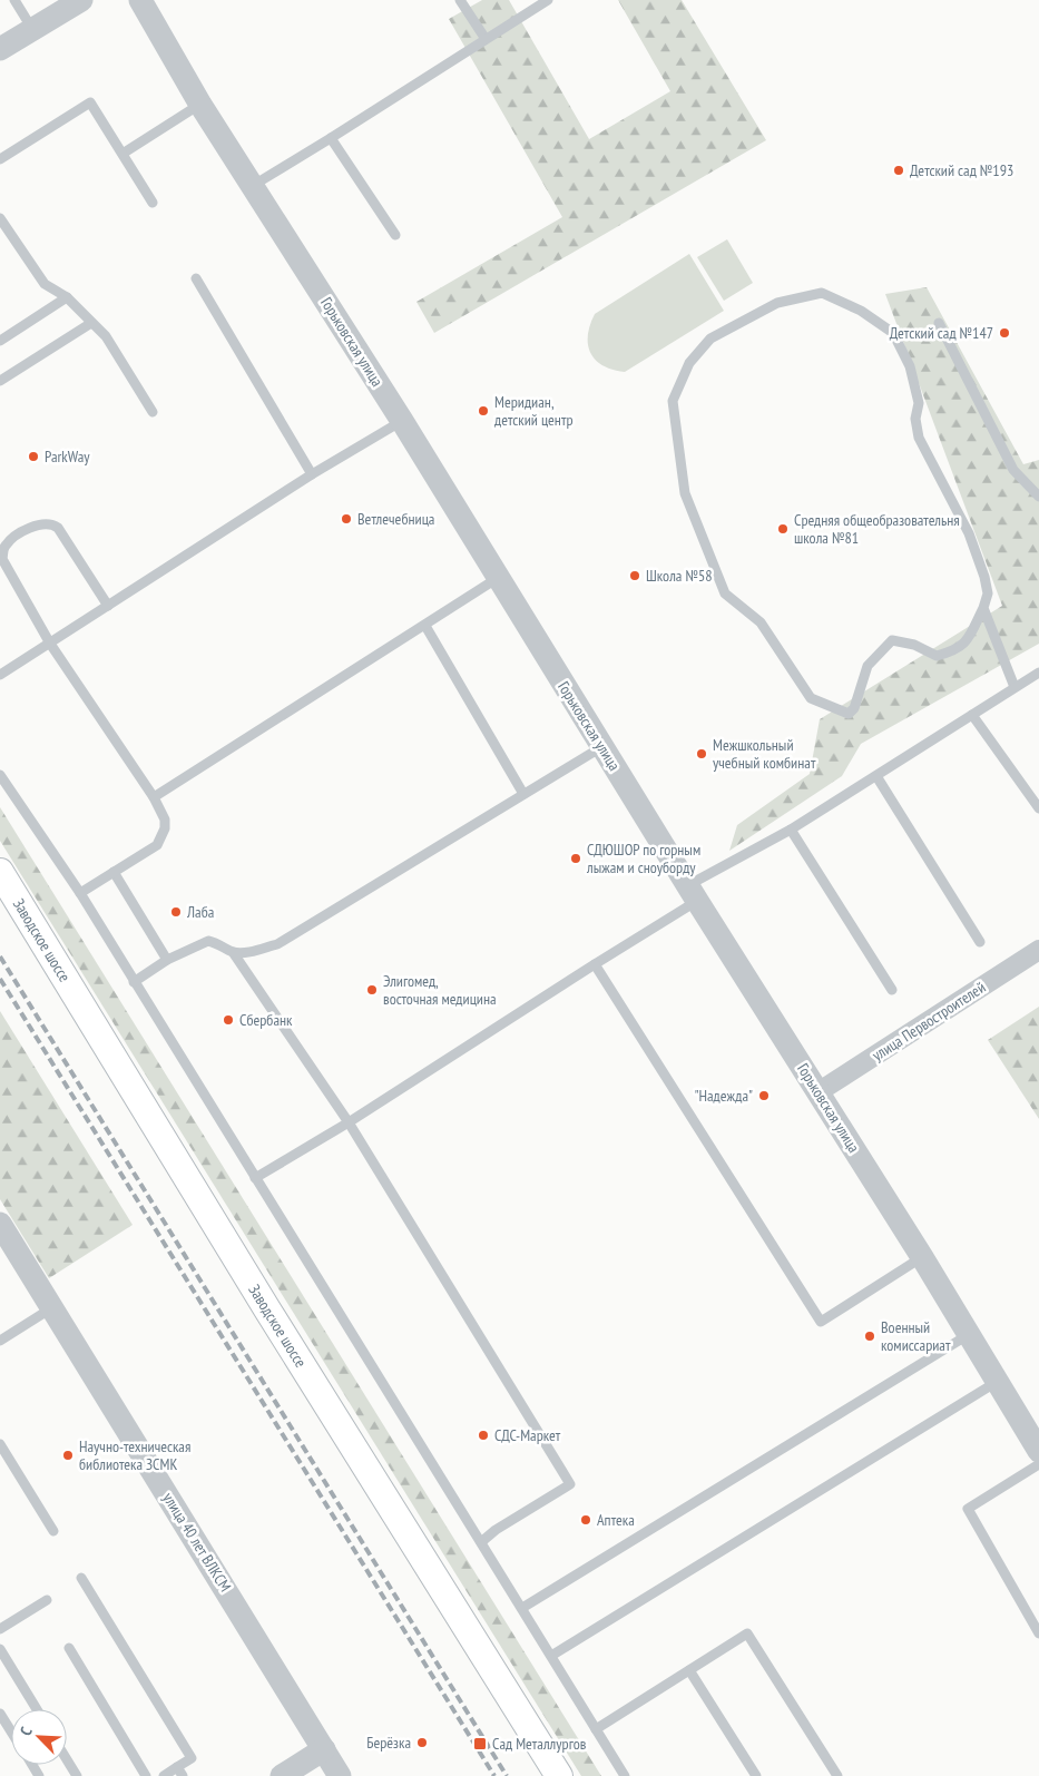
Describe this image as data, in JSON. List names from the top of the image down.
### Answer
{
  "streets": {
    "main road": ["Заводское шоссе"],
    "street": ["Горьковская улица", "улица Первостроителей", "улица 40 лет ВЛКСМ"]
  },
  "crossings": [
    ["Горьковская улица", "улица Первостроителей"]
  ],
  "places": {
    "other": [
      "Детский сад №193",
      "Детский сад №147",
      "Меридиан, детский центр",
      "ParkWay",
      "Ветлечебница",
      "Средняя общеобразовательня школа №81",
      "Школа №58",
      "Межшкольный учебный комбинат",
      "СДЮШОР по горным лыжам и сноуборду",
      "Лаба",
      "Элигомед, восточная медицина",
      "Сбербанк",
      "\"Надежда\"",
      "Военный комиссариат",
      "СДС-Маркет",
      "Научно-техническая библиотека ЗСМК",
      "Аптека",
      "Берёзка"
    ],
    "transit": ["Сад Металлургов"]
  },
  "north": "top left"
}
